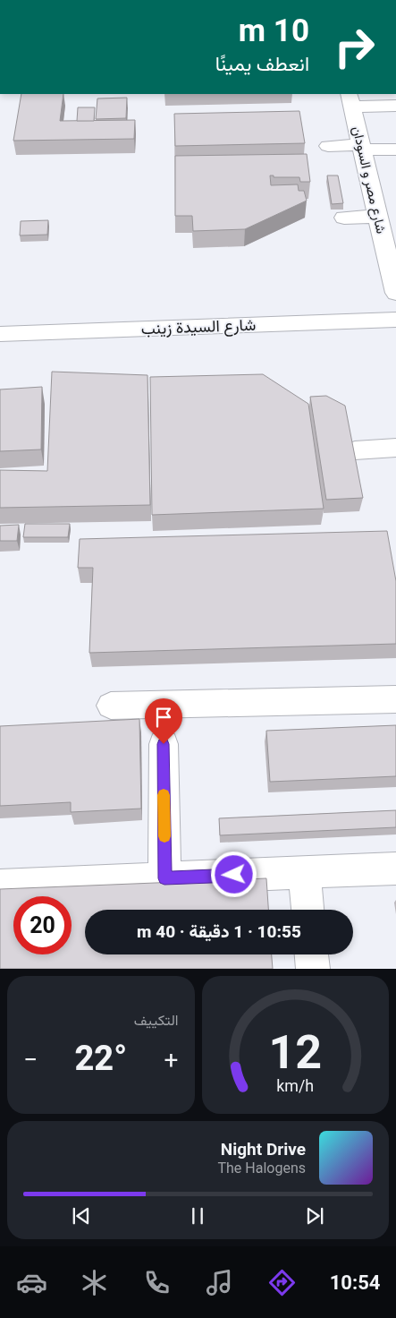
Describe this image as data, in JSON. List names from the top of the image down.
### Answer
{
  "streets": {
    "lane": ["شارع مصر و السودان", "شارع السيدة زينب"]
  },
  "page": {
    "turn": ["10 m", "انعطف يمينًا"],
    "limit": "20",
    "trip": "10:55 · 1 دقيقة · 40 m",
    "tile": "التكييف",
    "heat": ["−", "22°", "+"],
    "song": ["Night Drive", "The Halogens"],
    "tabs": "10:54",
    "gauge": ["12", "km/h"]
  }
}
